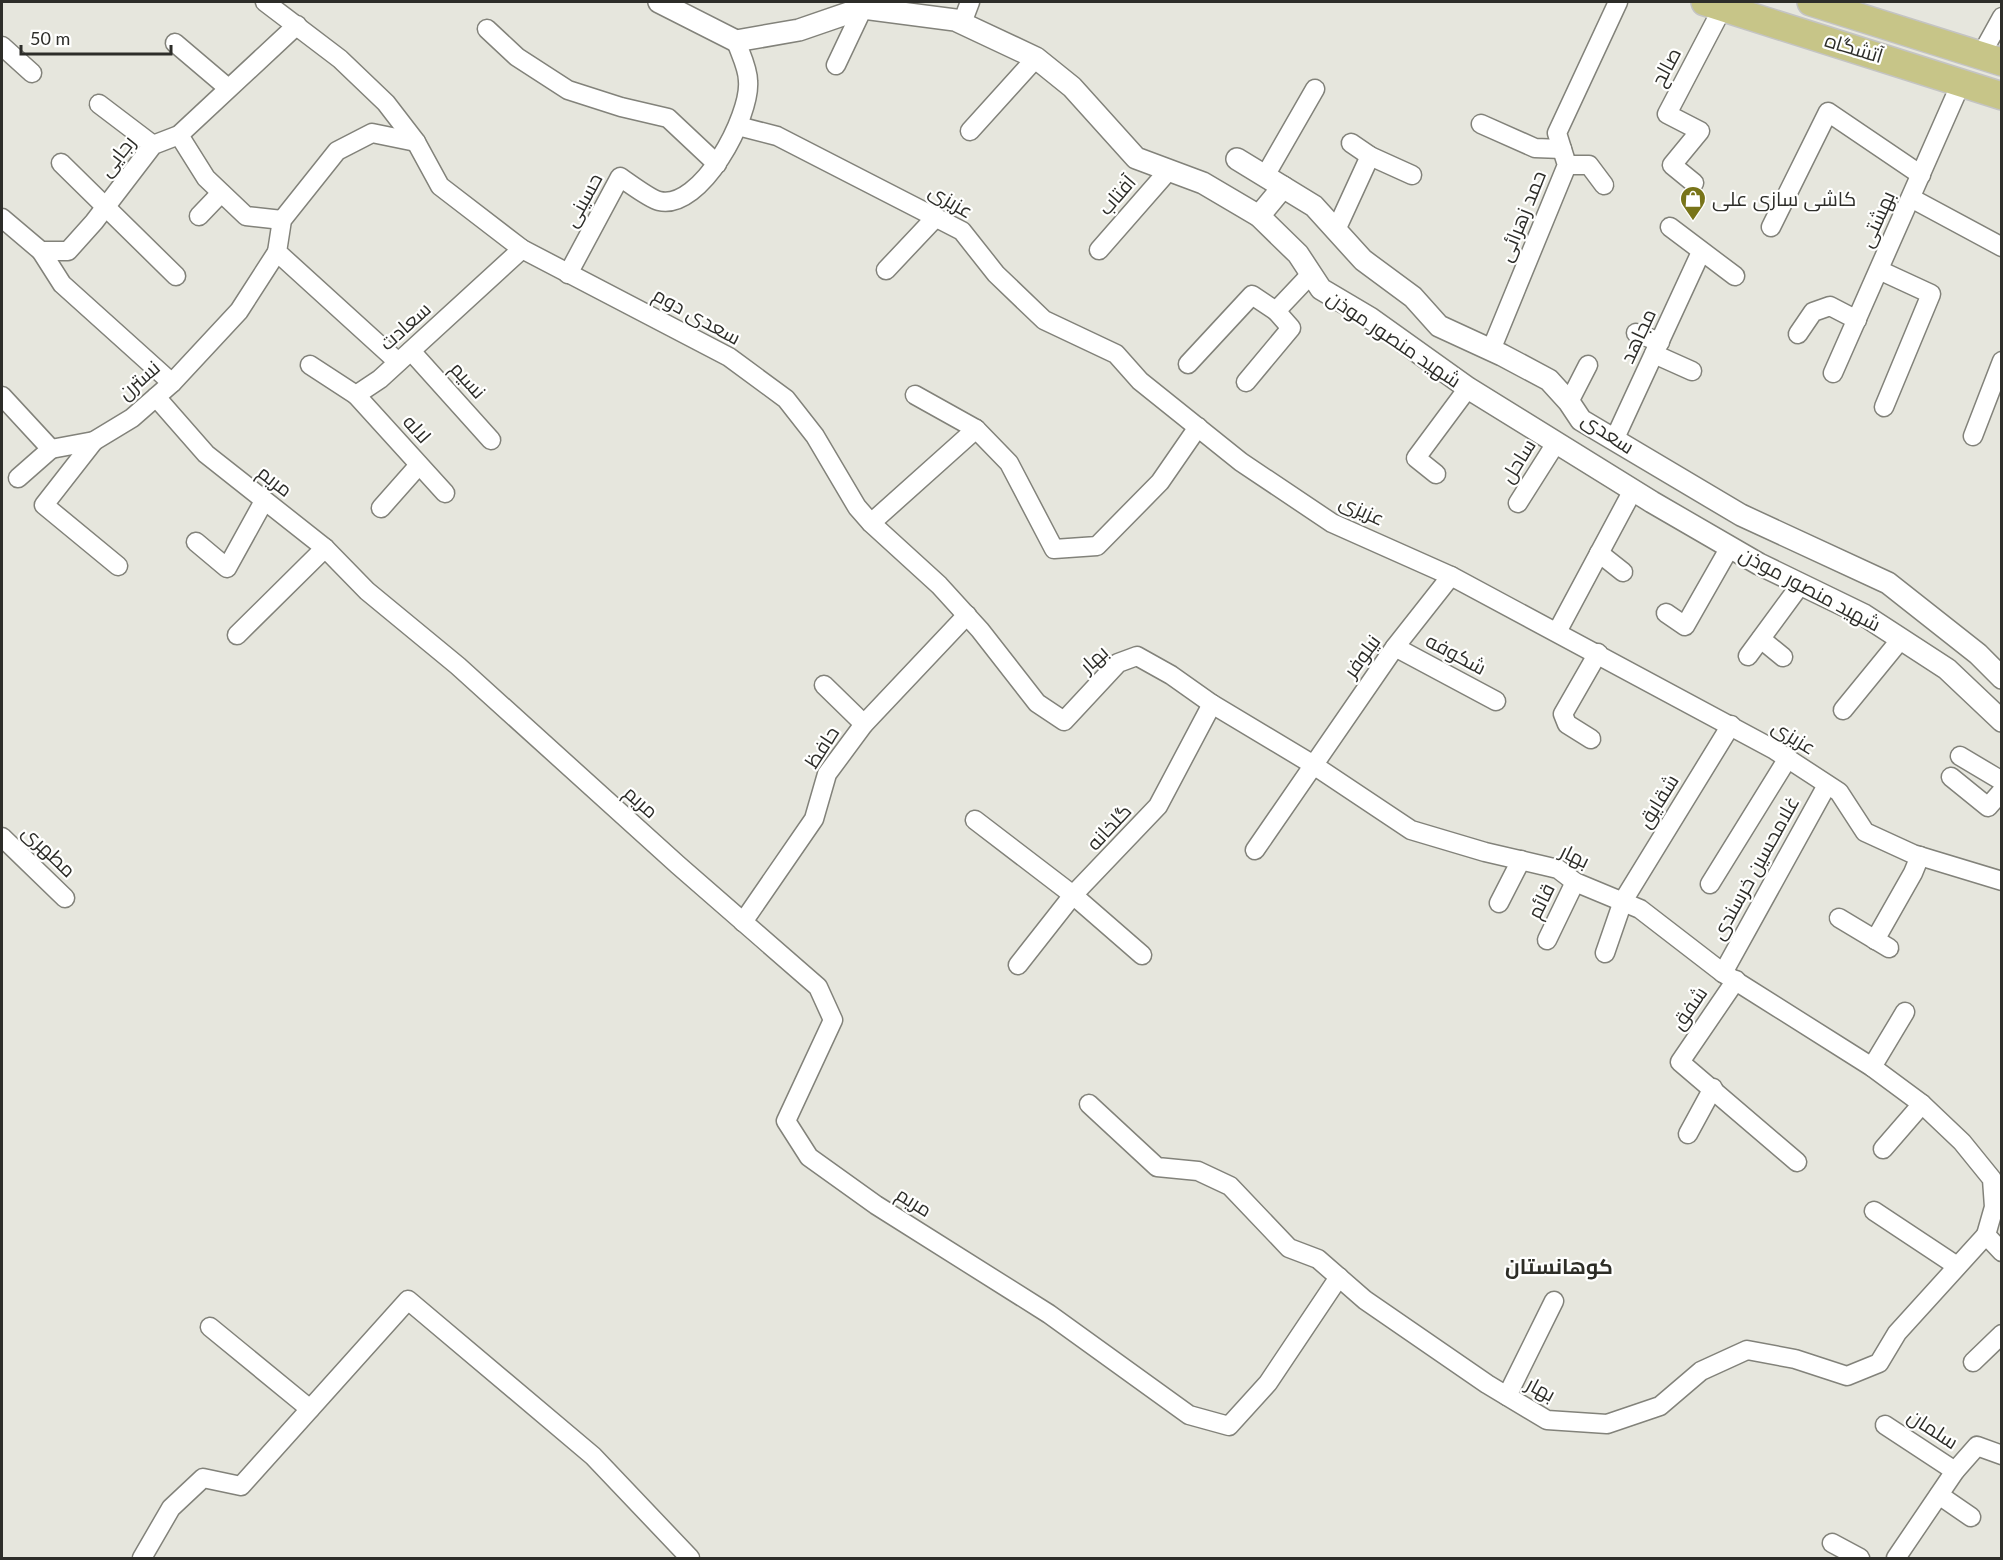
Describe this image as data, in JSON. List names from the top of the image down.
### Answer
{
  "streets": {
    "main road": ["آتشگاه"],
    "street": [
      "صالح",
      "رجایی",
      "آفتاب",
      "حسینی",
      "عزیزی",
      "حمد زهرائی",
      "بهشتی",
      "سعدی دوم",
      "سعادت",
      "مجاهد",
      "شهید منصور موذن",
      "نسترن",
      "نسیم",
      "لاله",
      "سعدی",
      "ساحل",
      "مریم",
      "شکوفه",
      "نیلوفر",
      "بهار",
      "حافظ",
      "شقایق",
      "گلخانه",
      "مطهری",
      "غلامحسین خرسندی",
      "قائم",
      "شفق",
      "سلمان"
    ]
  },
  "crossings": [
    ["آتشگاه", "صالح"],
    ["آتشگاه", "بهشتی"],
    ["رجایی", "سعدی دوم"],
    ["آفتاب", "شهید منصور موذن"],
    ["حسینی", "عزیزی"],
    ["حسینی", "سعدی دوم"],
    ["حسینی", "شهید منصور موذن"],
    ["عزیزی", "نیلوفر"],
    ["عزیزی", "شقایق"],
    ["عزیزی", "غلامحسین خرسندی"],
    ["حمد زهرائی", "سعدی"],
    ["سعدی دوم", "سعادت"],
    ["سعدی دوم", "بهار"],
    ["سعدی دوم", "حافظ"],
    ["سعادت", "نسیم"],
    ["سعادت", "لاله"],
    ["مجاهد", "سعدی"],
    ["شهید منصور موذن", "ساحل"],
    ["نسترن", "نسیم"],
    ["نسترن", "مریم"],
    ["مریم", "بهار"],
    ["مریم", "حافظ"],
    ["شکوفه", "نیلوفر"],
    ["نیلوفر", "بهار"],
    ["بهار", "شقایق"],
    ["بهار", "گلخانه"],
    ["بهار", "غلامحسین خرسندی"],
    ["بهار", "قائم"],
    ["بهار", "شفق"],
    ["غلامحسین خرسندی", "شفق"]
  ],
  "districts": ["کوهانستان"],
  "places": {
    "shop": ["کاشی سازی علی"]
  },
  "scale_bar": "50 m"
}
